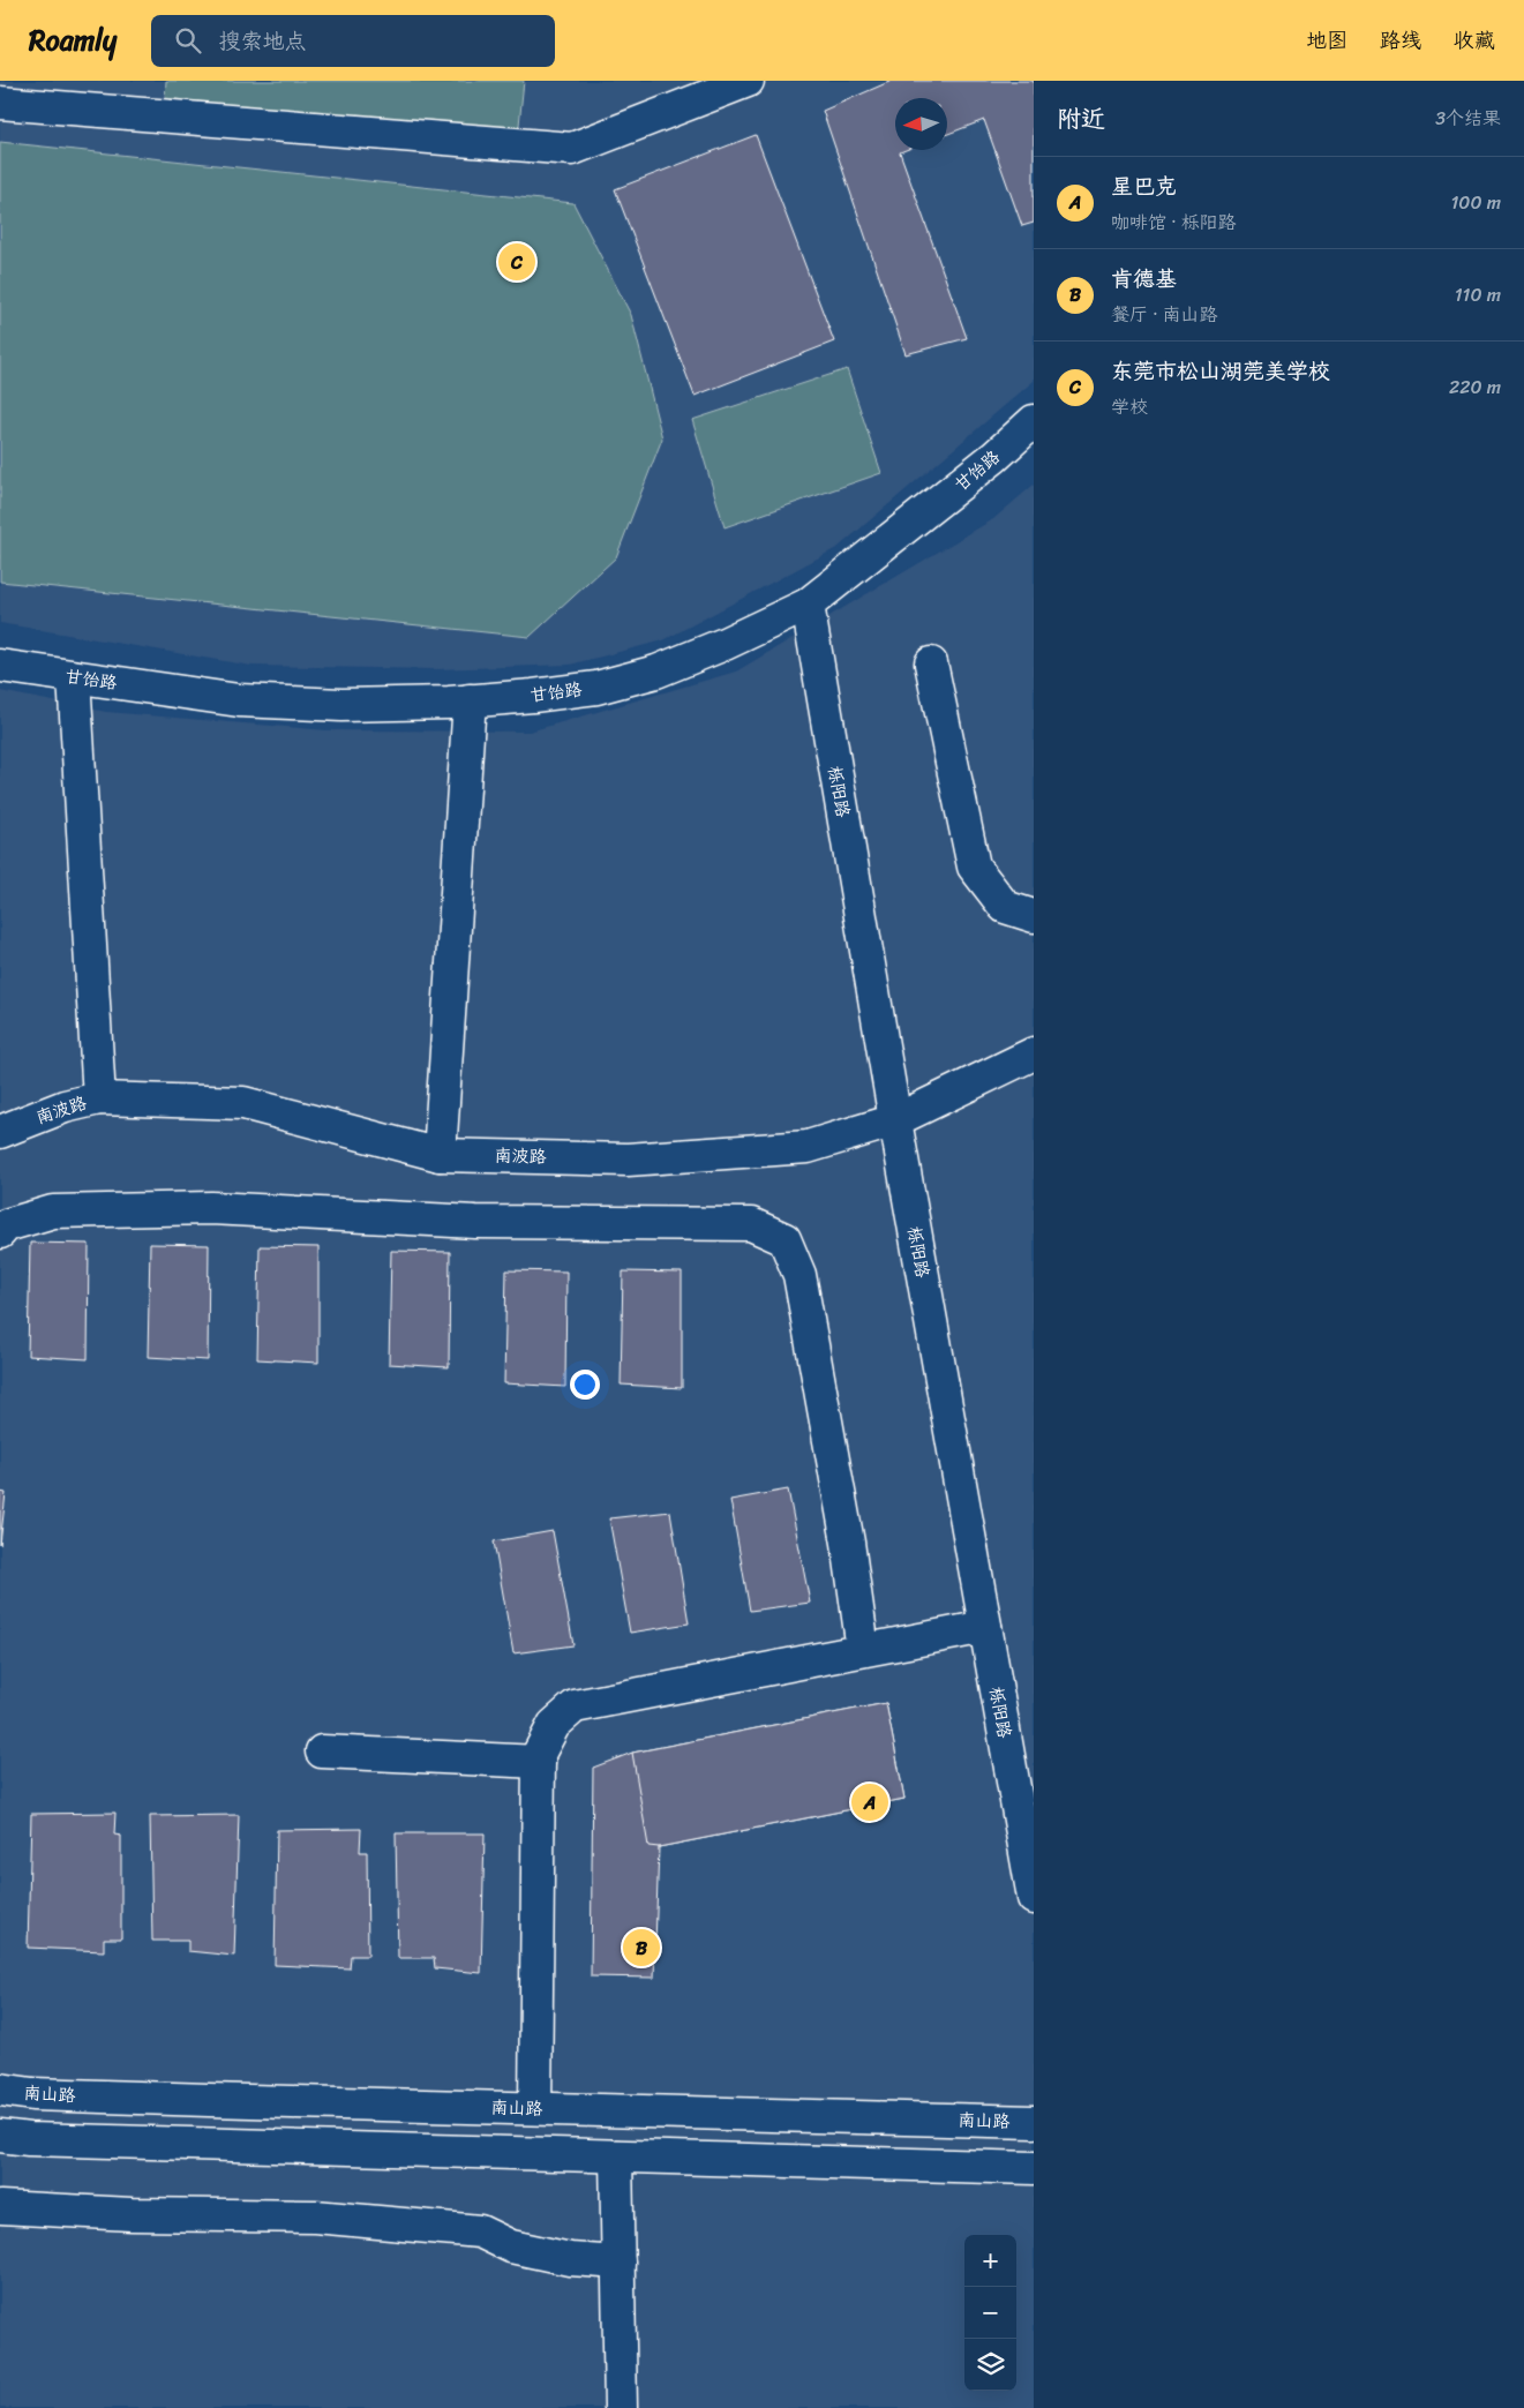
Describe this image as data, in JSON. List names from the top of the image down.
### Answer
{
  "streets": {
    "street": [
      "甘饴路",
      "栎阳路",
      "南波路",
      "南山路"
    ]
  },
  "crossings": [
    ["甘饴路", "栎阳路"],
    ["栎阳路", "南波路"]
  ],
  "north": "left",
  "page": {
    "header": "Roamly",
    "search": "搜索地点",
    "nav": ["地图", "路线", "收藏"],
    "heading": ["附近", "3个结果"],
    "list": [
      {
        "mark": "A",
        "name": "星巴克",
        "note": "咖啡馆 · 栎阳路",
        "value": "100 m"
      },
      {
        "mark": "B",
        "name": "肯德基",
        "note": "餐厅 · 南山路",
        "value": "110 m"
      },
      {
        "mark": "C",
        "name": "东莞市松山湖莞美学校",
        "note": "学校",
        "value": "220 m"
      }
    ],
    "pins": ["C", "A", "B"],
    "map_buttons": ["+", "−"]
  }
}
